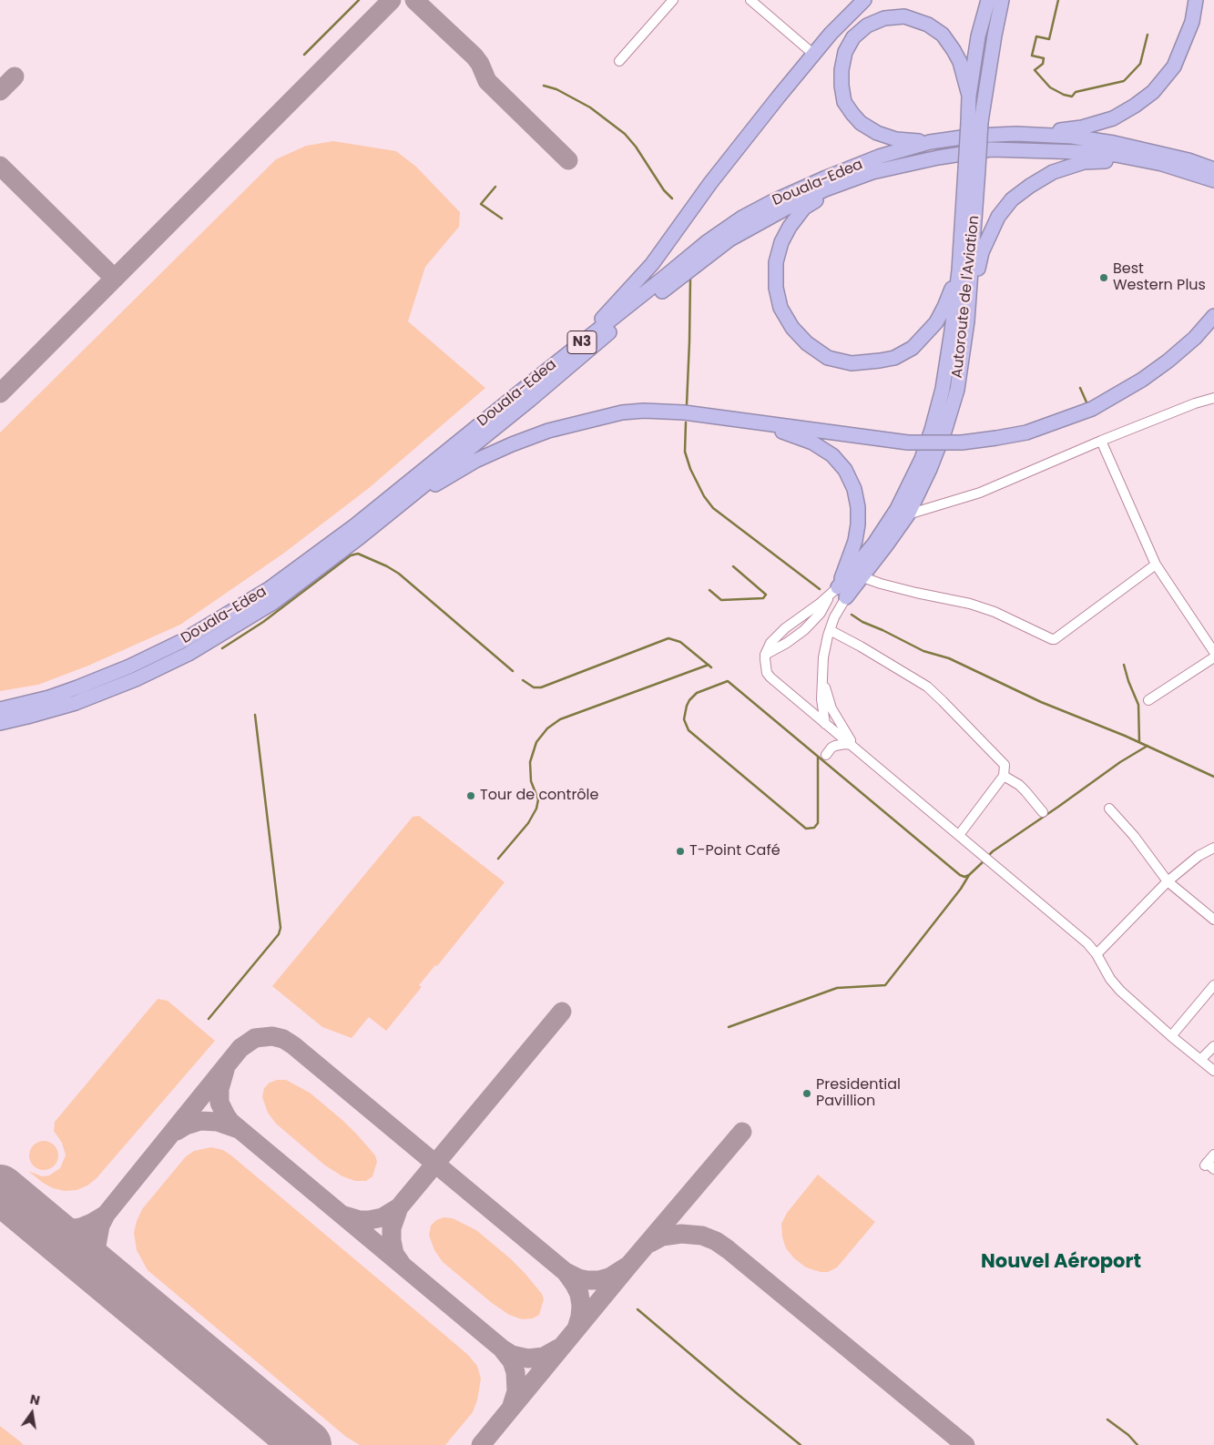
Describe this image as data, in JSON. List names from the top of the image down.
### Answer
{
  "streets": {
    "highway": ["Douala-Edea", "Autoroute de l'Aviation", "N3"]
  },
  "districts": ["Nouvel Aéroport"],
  "places": [
    "Best Western Plus",
    "Tour de contrôle",
    "T-Point Café",
    "Presidential Pavillion"
  ],
  "north": "top"
}
